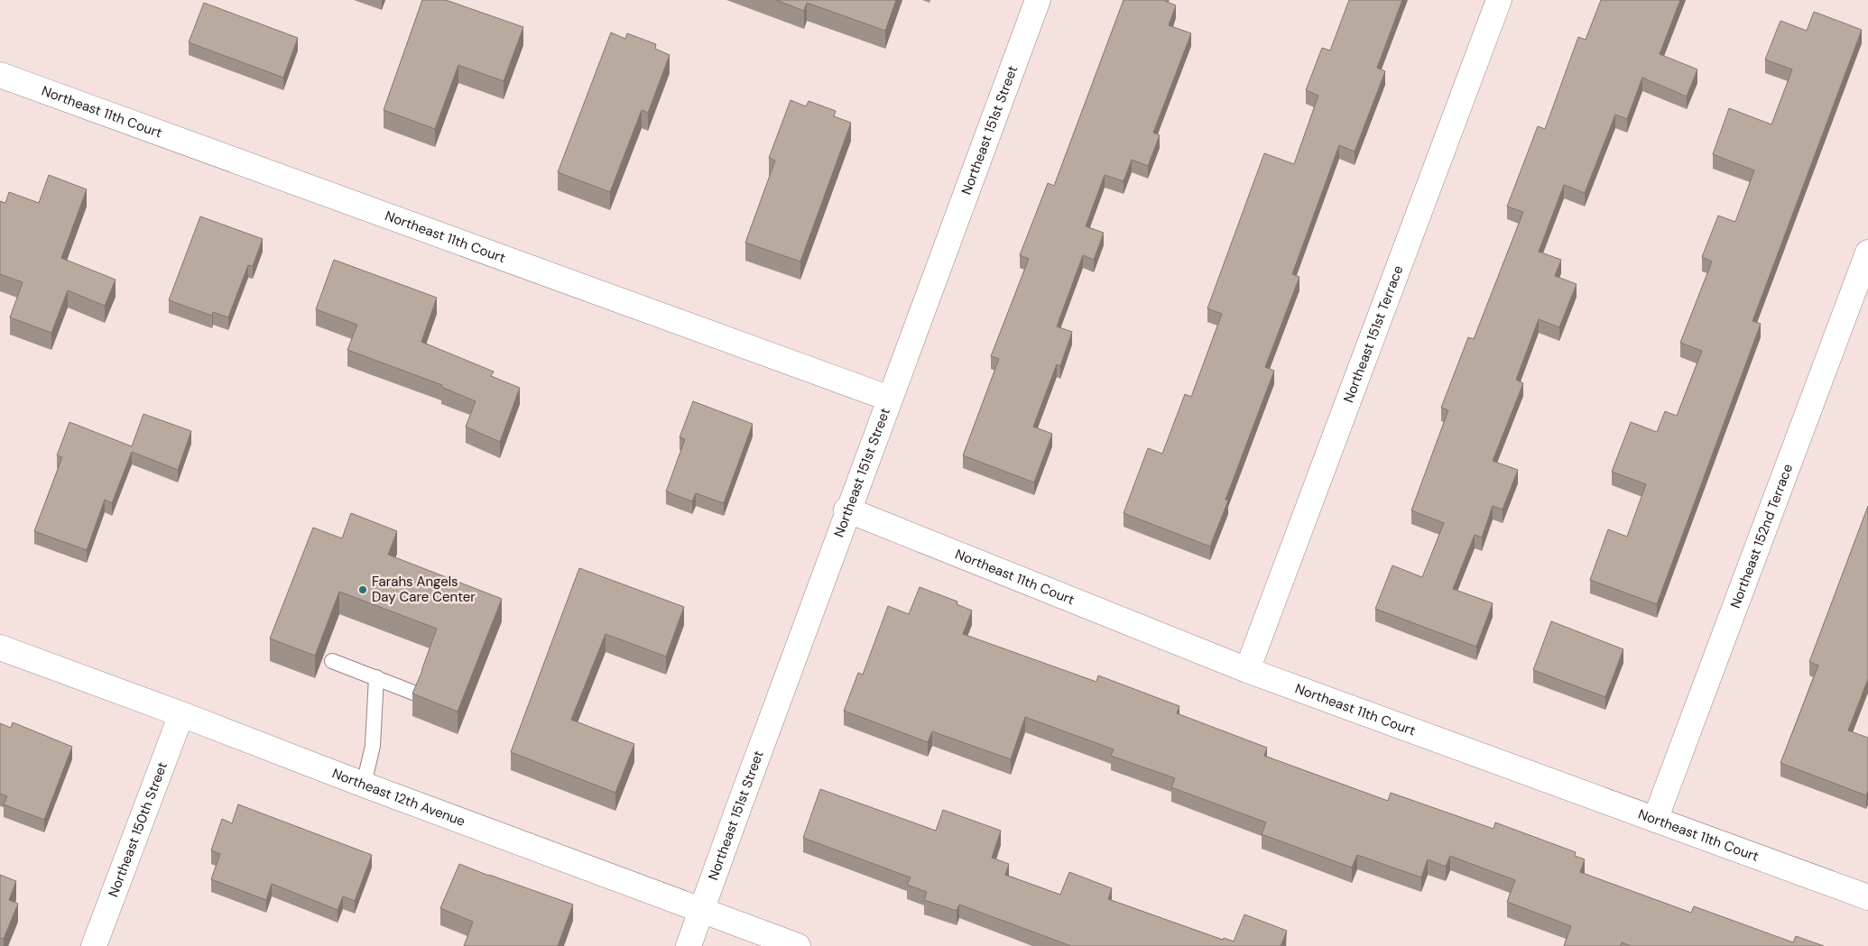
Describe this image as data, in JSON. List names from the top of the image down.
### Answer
{
  "streets": {
    "street": [
      "Northeast 11th Court",
      "Northeast 151st Street",
      "Northeast 151st Terrace",
      "Northeast 152nd Terrace",
      "Northeast 12th Avenue",
      "Northeast 150th Street"
    ]
  },
  "crossings": [
    ["Northeast 11th Court", "Northeast 151st Street"],
    ["Northeast 11th Court", "Northeast 151st Terrace"],
    ["Northeast 11th Court", "Northeast 152nd Terrace"],
    ["Northeast 151st Street", "Northeast 12th Avenue"],
    ["Northeast 12th Avenue", "Northeast 150th Street"]
  ],
  "places": ["Farahs Angels Day Care Center"]
}
